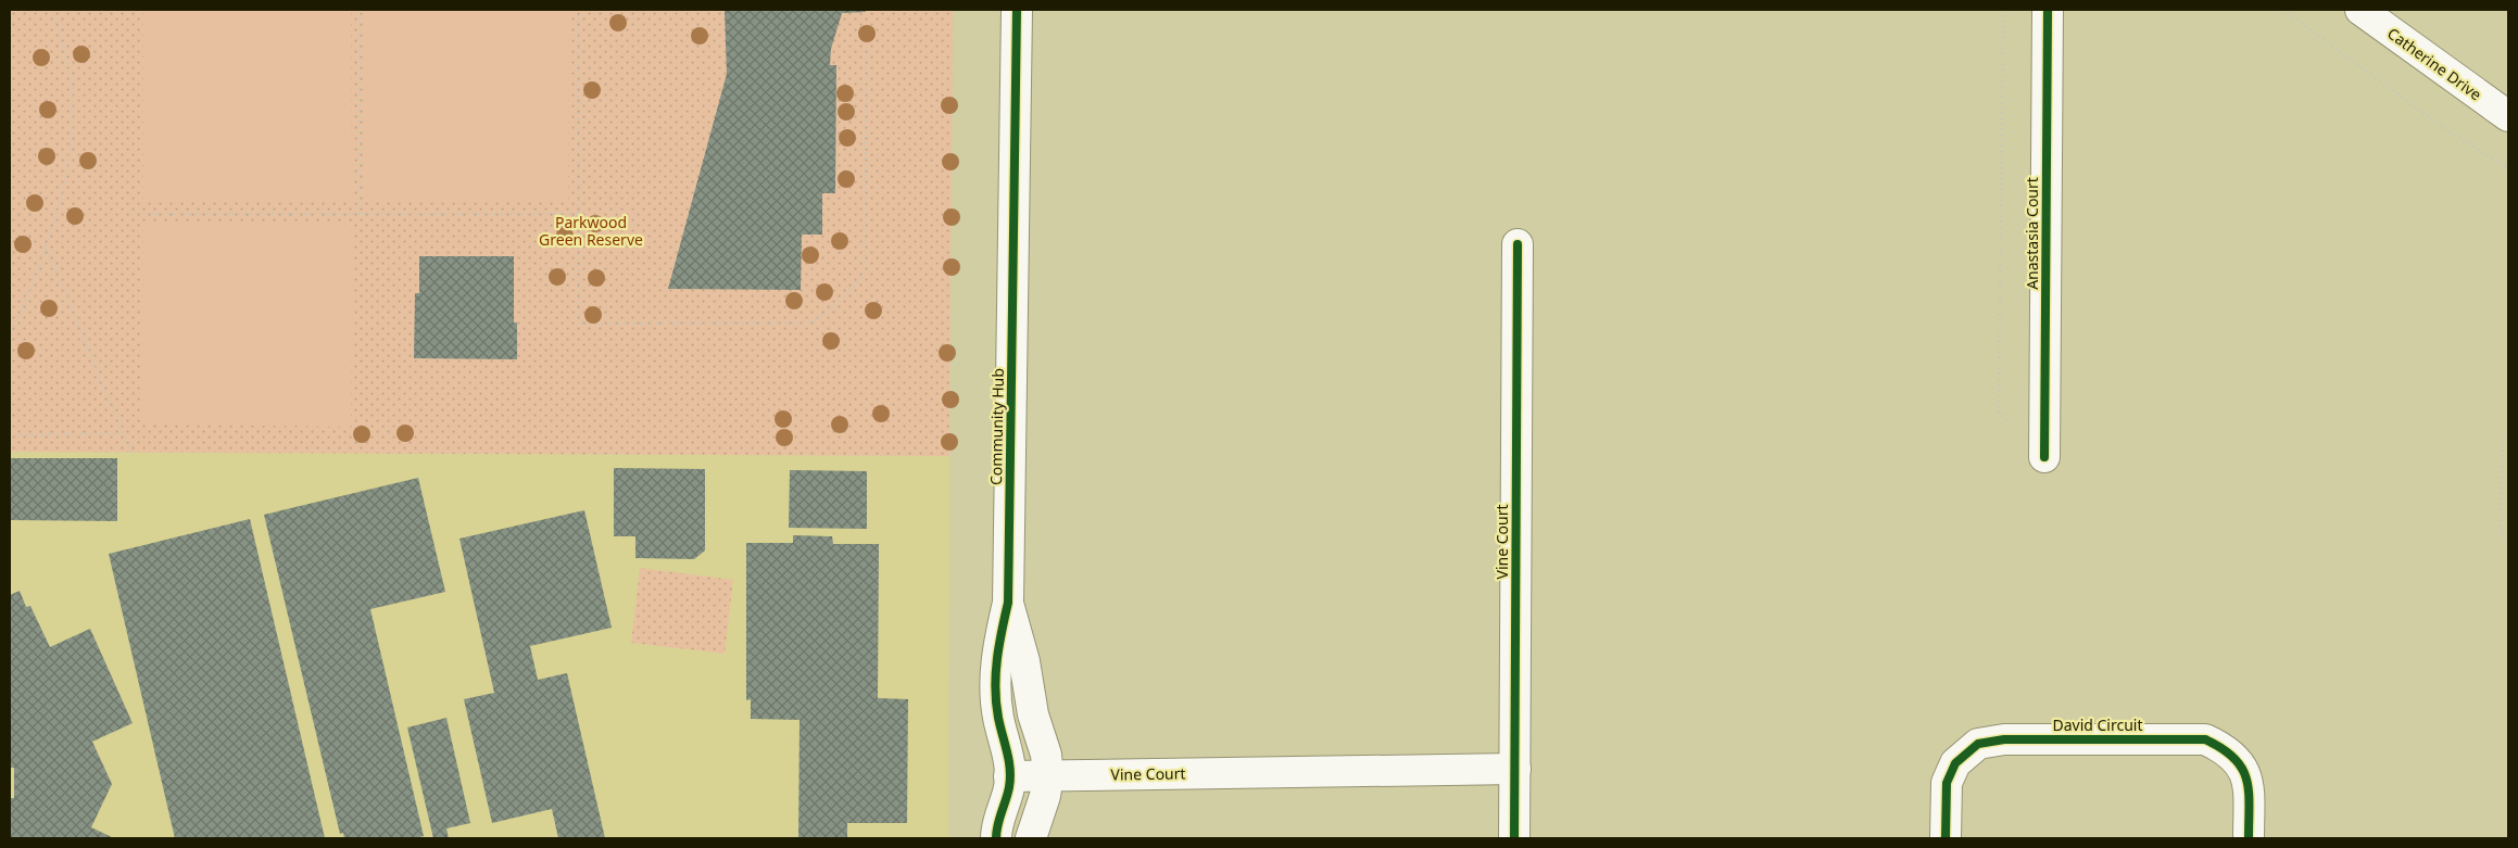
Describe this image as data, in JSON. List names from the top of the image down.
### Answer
{
  "streets": {
    "street": [
      "Catherine Drive",
      "Anastasia Court",
      "Community Hub",
      "Vine Court",
      "David Circuit"
    ]
  },
  "crossings": [
    ["Community Hub", "Vine Court"]
  ],
  "parks": ["Parkwood Green Reserve"]
}
